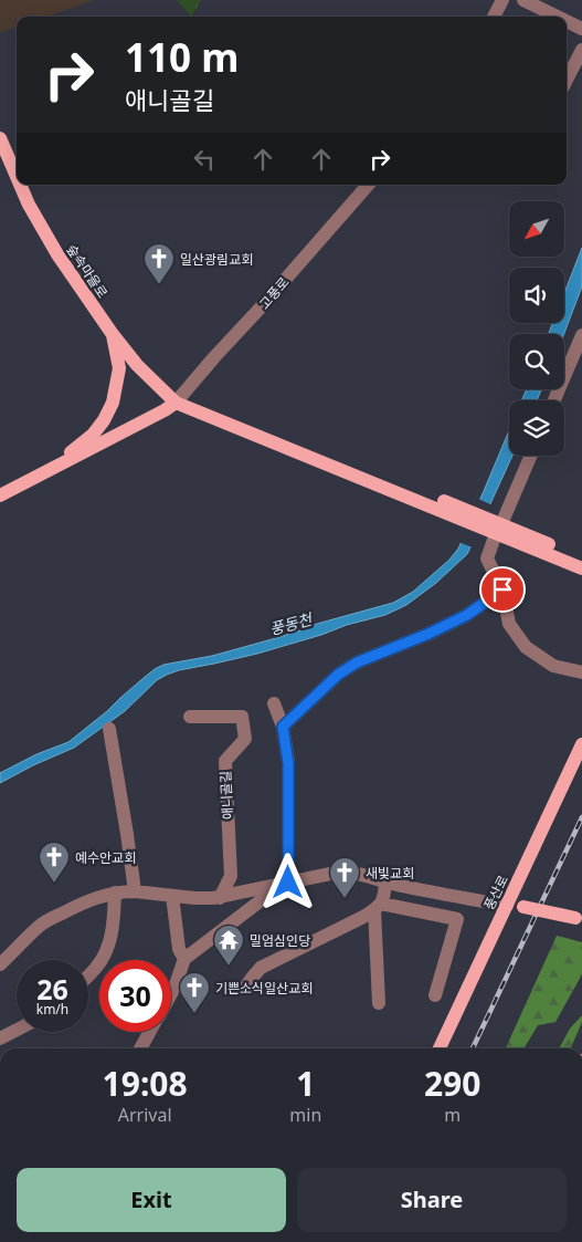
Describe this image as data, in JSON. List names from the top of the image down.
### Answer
{
  "streets": {
    "main road": ["숲속마을로", "풍산로"],
    "street": ["고풍로", "애니골길"]
  },
  "crossings": [
    ["숲속마을로", "고풍로"]
  ],
  "water": ["풍동천"],
  "places": {
    "church": [
      "일산광림교회",
      "예수안교회",
      "새빛교회",
      "기쁜소식일산교회"
    ],
    "temple": ["밀엄심인당"]
  },
  "north": "bottom left",
  "page": {
    "turn": ["110 m", "애니골길"],
    "speed": "26 km/h",
    "limit": "30",
    "eta": [
      "19:08",
      "Arrival",
      "1",
      "min",
      "290",
      "m"
    ],
    "buttons": ["Exit", "Share"]
  }
}
